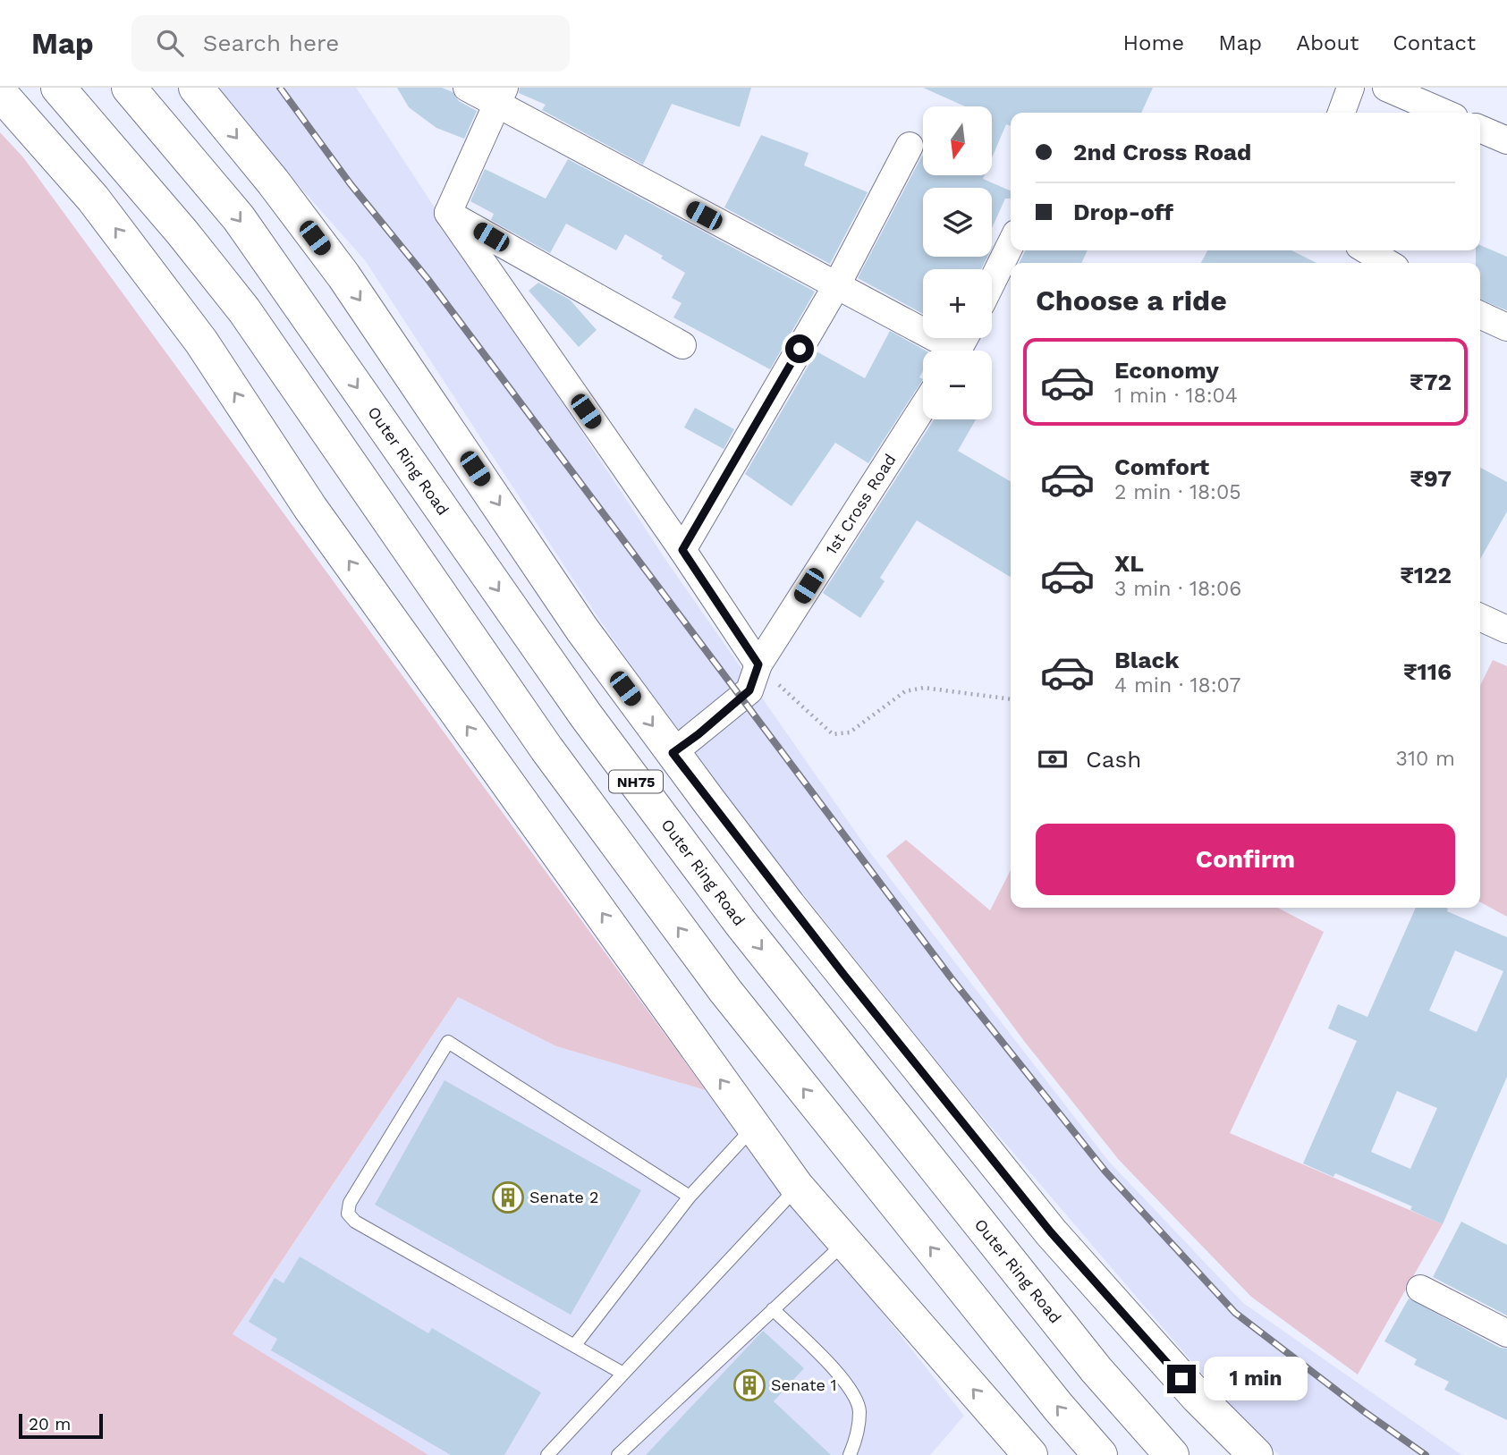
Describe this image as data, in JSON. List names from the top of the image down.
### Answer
{
  "streets": {
    "main road": ["Outer Ring Road", "NH75"],
    "street": ["1st Cross Road"]
  },
  "places": {
    "building": ["Senate 2", "Senate 1"]
  },
  "scale_bar": "20 m",
  "north": "bottom",
  "page": {
    "header": "Map",
    "search": "Search here",
    "nav": [
      "Home",
      "Map",
      "About",
      "Contact"
    ],
    "map_buttons": ["+", "−"],
    "banner": ["2nd Cross Road", "Drop-off"],
    "heading": "Choose a ride",
    "list": [
      {
        "name": "Economy",
        "note": "1 min · 18:04",
        "value": "₹72"
      },
      {
        "name": "Comfort",
        "note": "2 min · 18:05",
        "value": "₹97"
      },
      {
        "name": "XL",
        "note": "3 min · 18:06",
        "value": "₹122"
      },
      {
        "name": "Black",
        "note": "4 min · 18:07",
        "value": "₹116"
      }
    ],
    "pay": ["Cash", "310 m"],
    "buttons": "Confirm",
    "bubble": "1 min",
    "scale": "20 m"
  }
}
